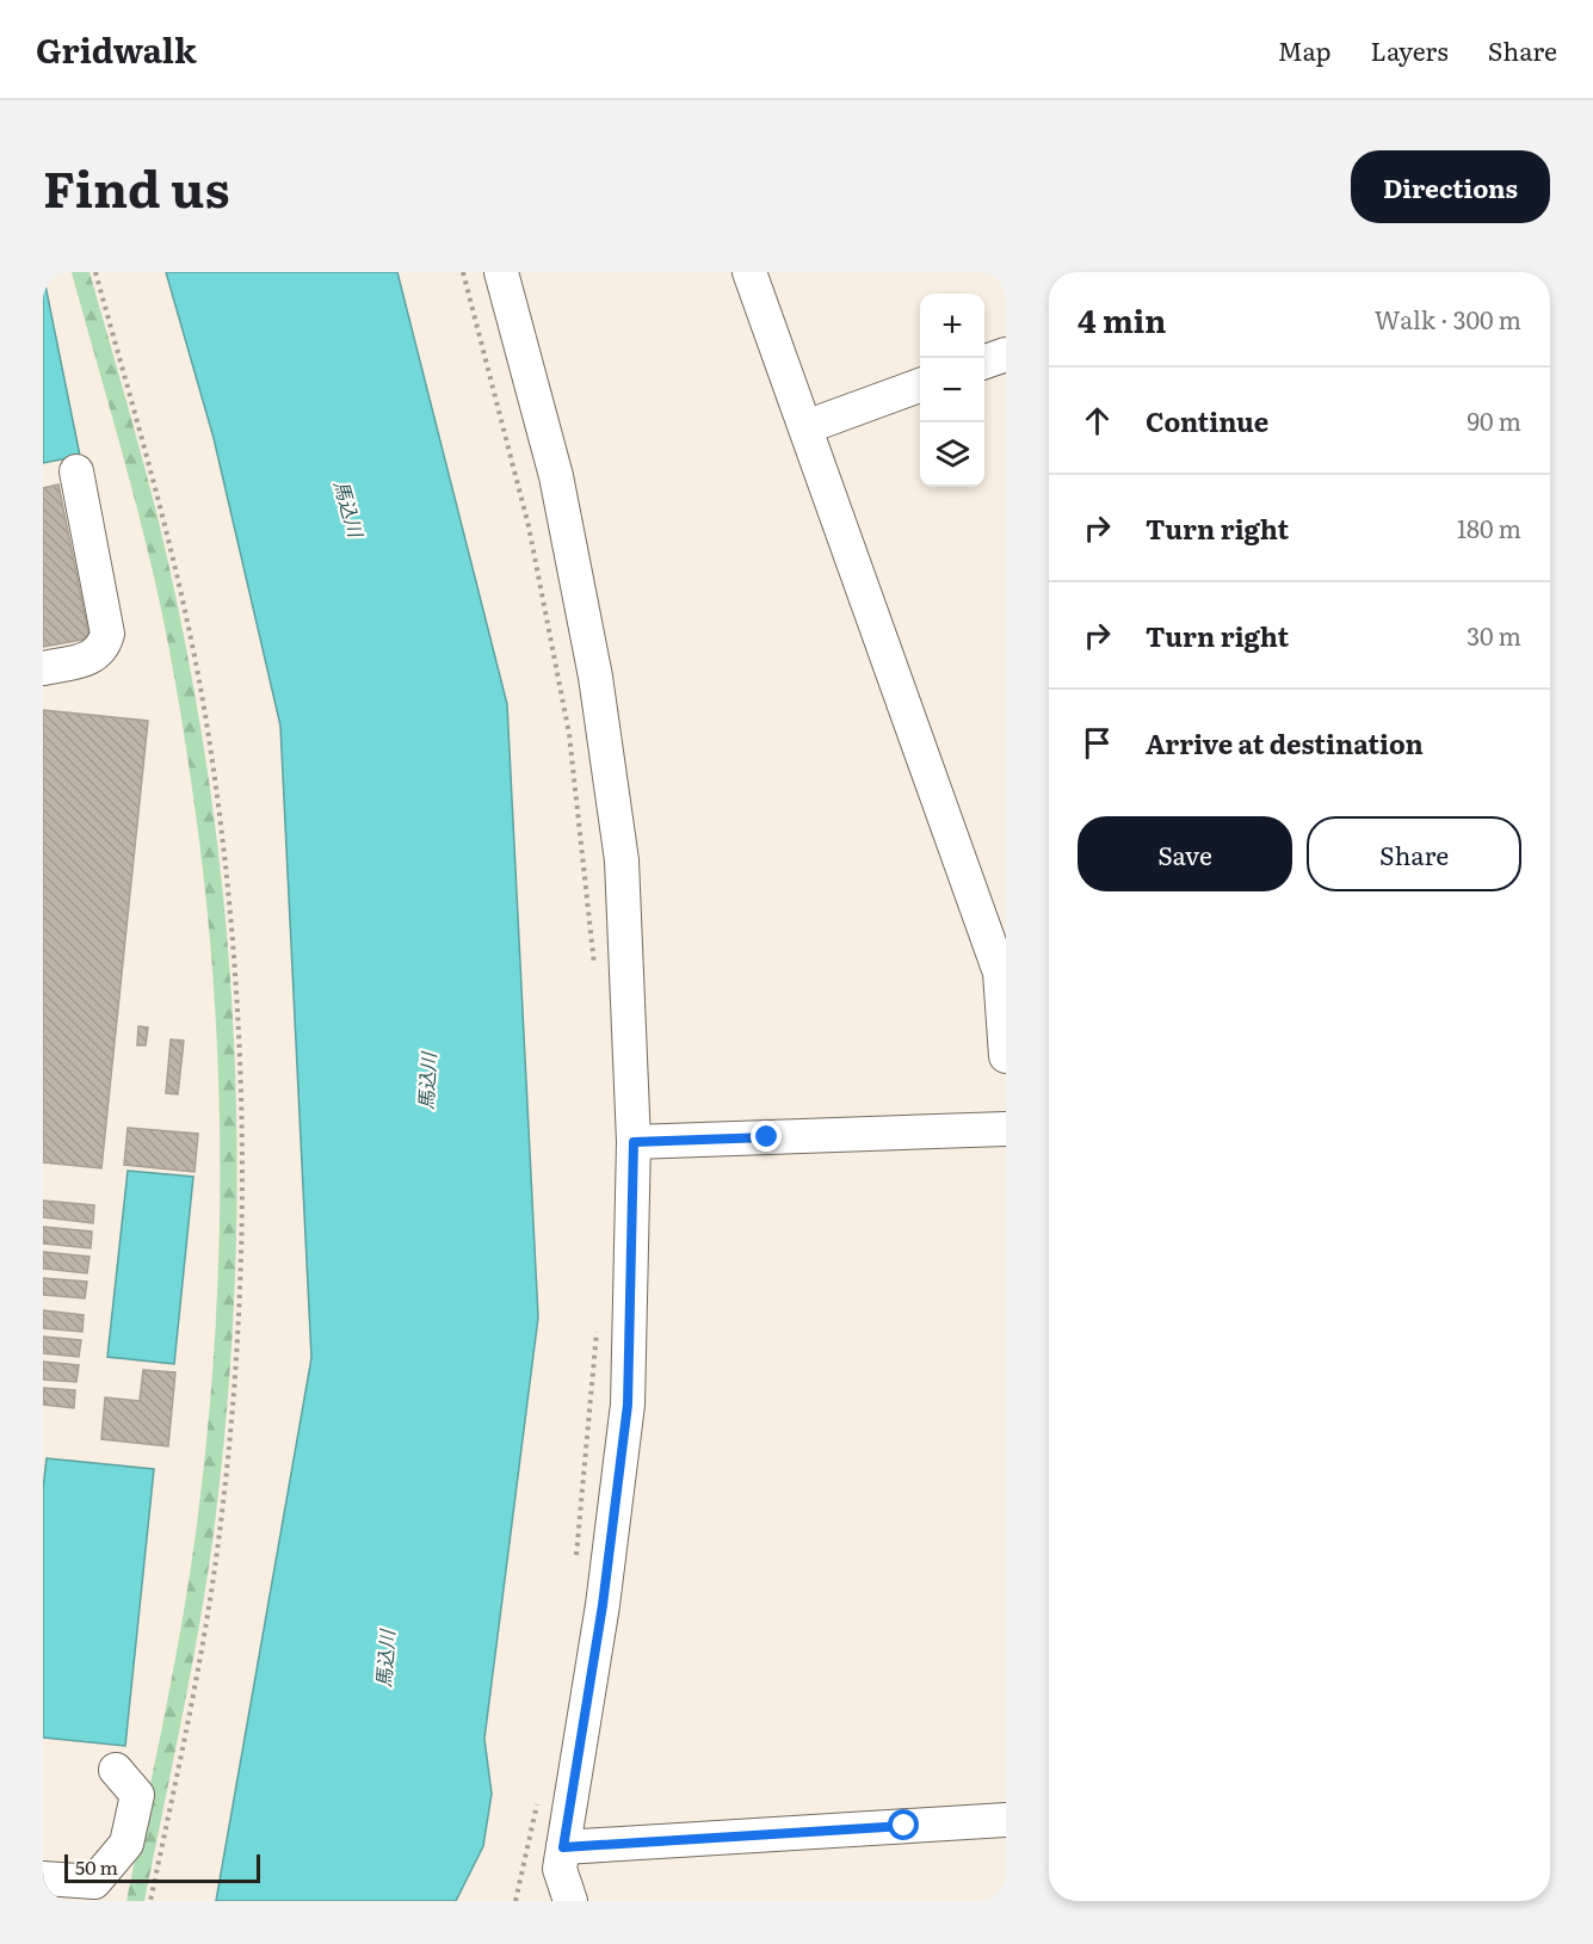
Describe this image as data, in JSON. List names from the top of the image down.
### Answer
{
  "water": ["馬込川"],
  "scale_bar": "50 m",
  "page": {
    "header": "Gridwalk",
    "nav": ["Map", "Layers", "Share"],
    "title": "Find us",
    "buttons": [
      "Directions",
      ["Save", "Share"]
    ],
    "heading": ["4 min", "Walk · 300 m"],
    "map_buttons": ["+", "−"],
    "list": [
      ["Continue", "90 m"],
      ["Turn right", "180 m"],
      ["Turn right", "30 m"],
      "Arrive at destination"
    ],
    "scale": "50 m"
  }
}
